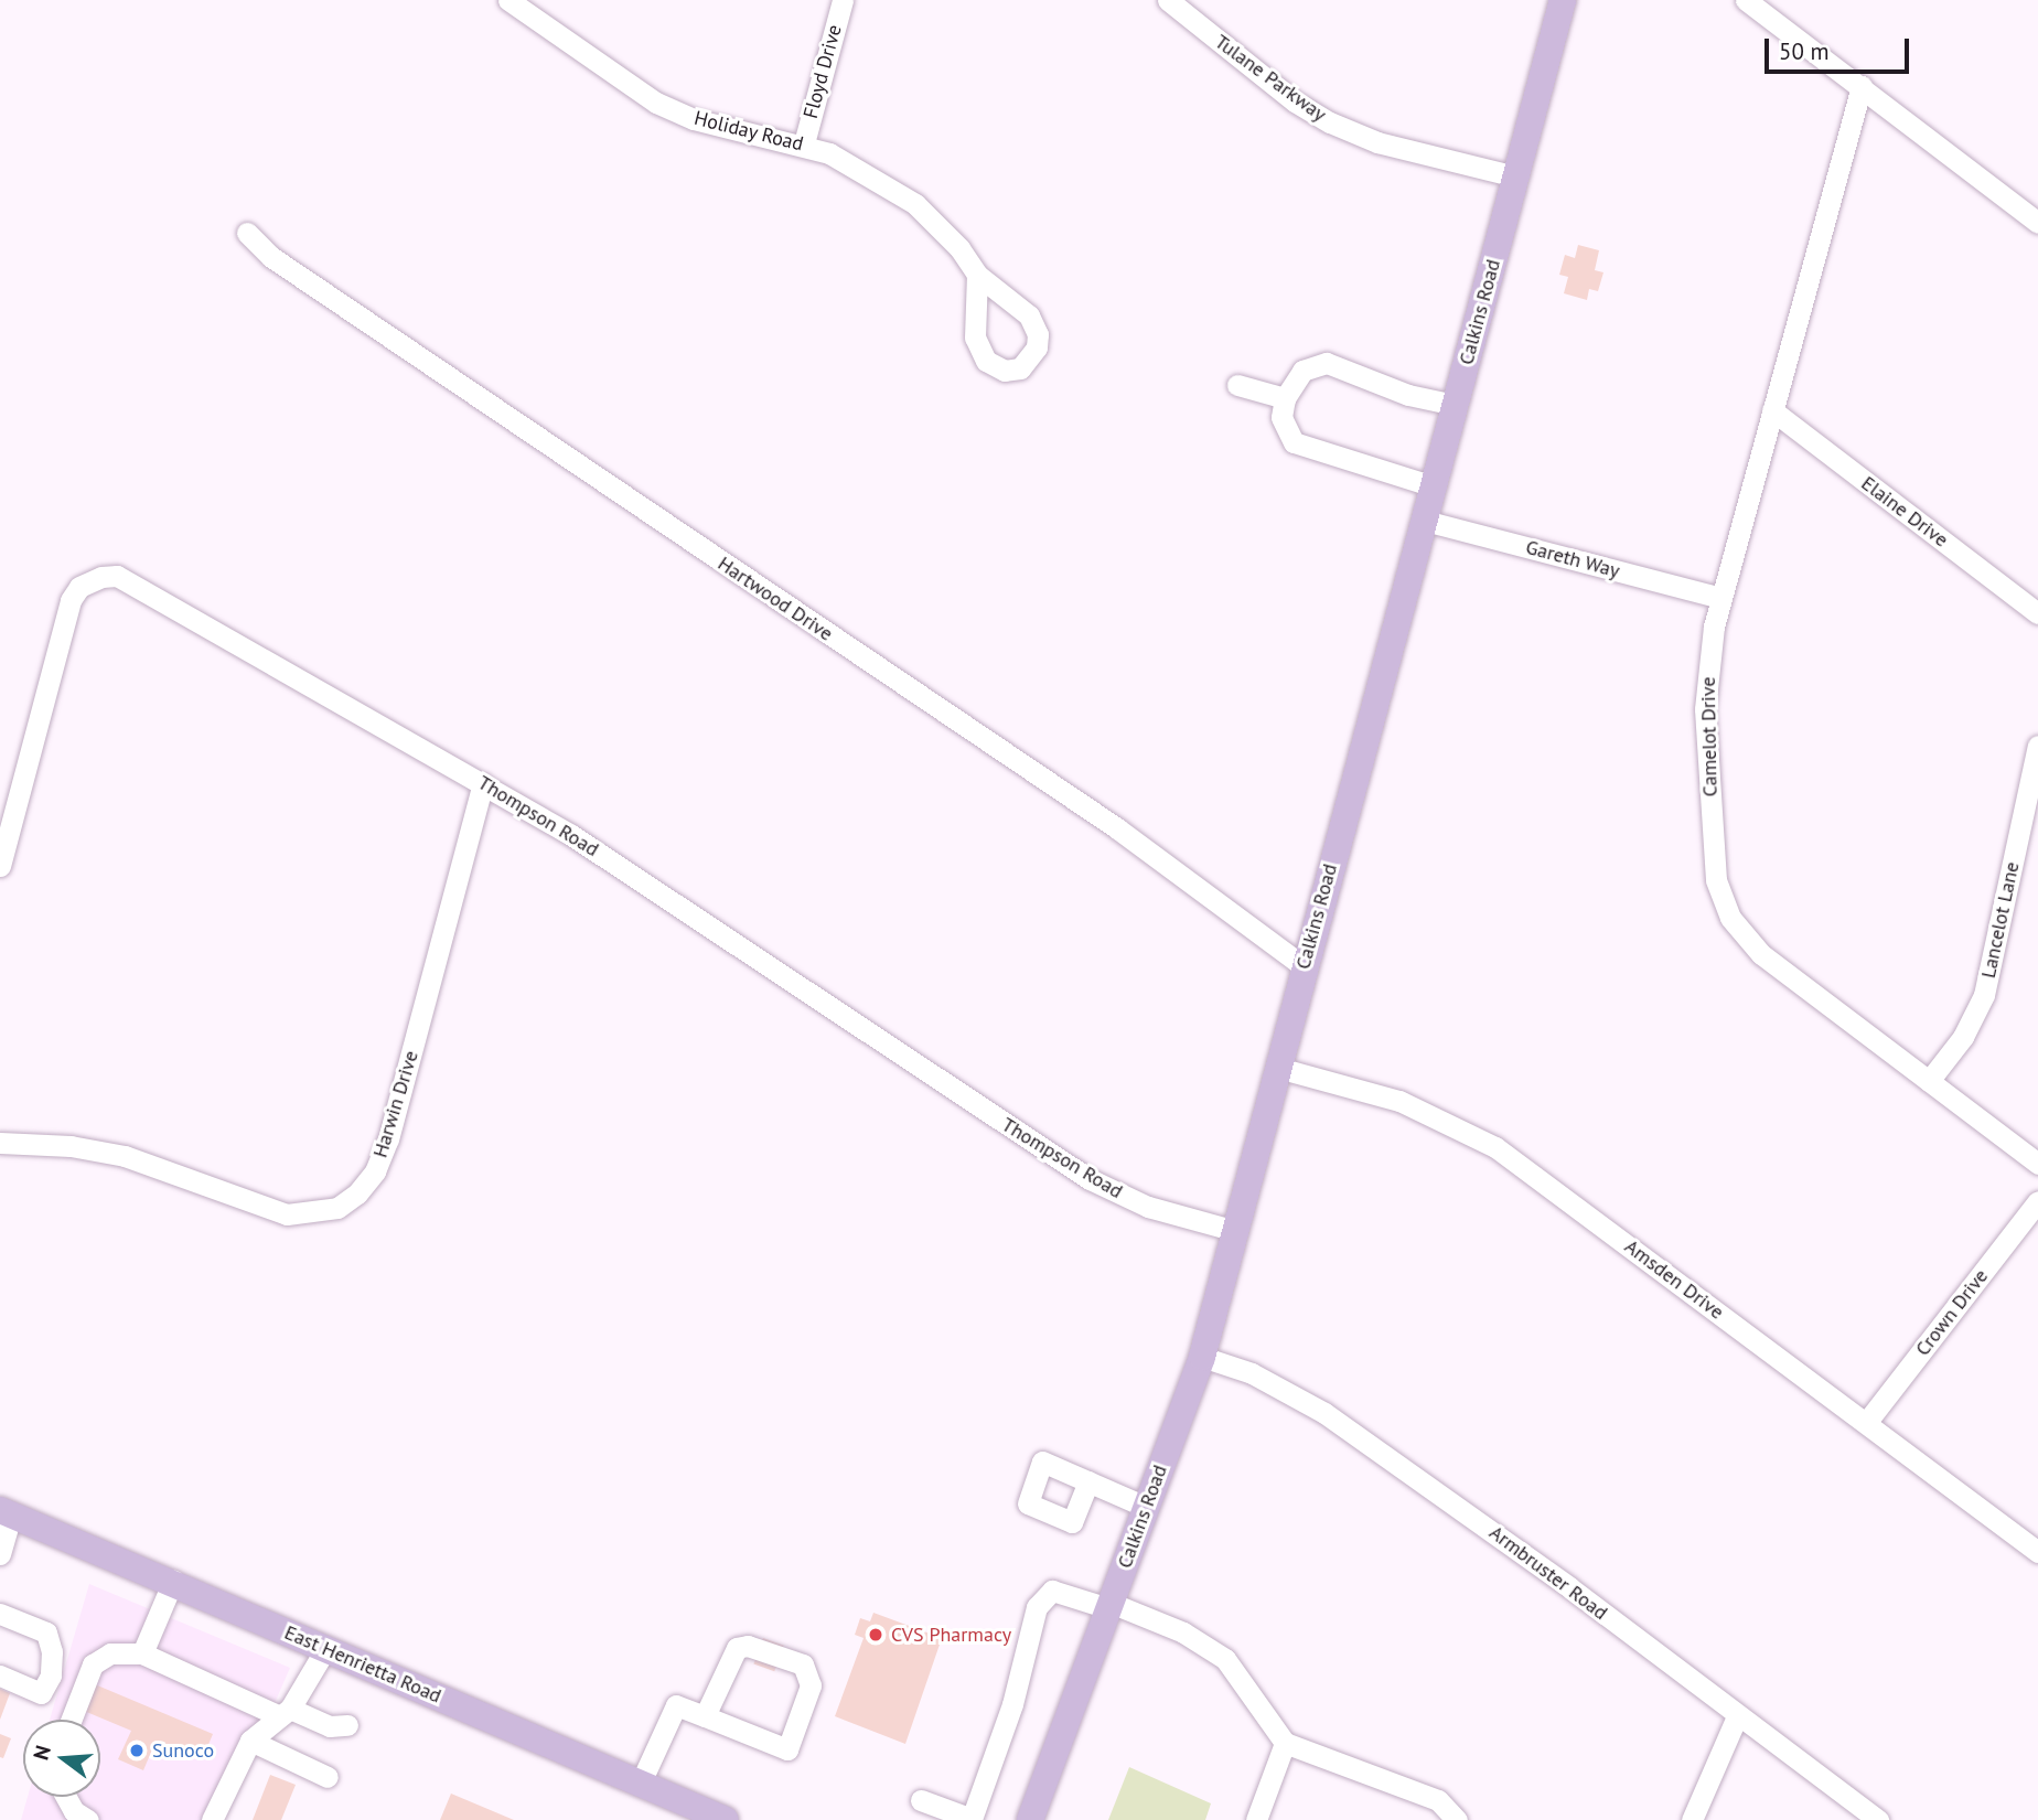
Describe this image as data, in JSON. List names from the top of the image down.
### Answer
{
  "streets": {
    "main road": ["Calkins Road", "East Henrietta Road"],
    "street": [
      "Floyd Drive",
      "Tulane Parkway",
      "Holiday Road",
      "Elaine Drive",
      "Gareth Way",
      "Hartwood Drive",
      "Camelot Drive",
      "Thompson Road",
      "Lancelot Lane",
      "Harwin Drive",
      "Amsden Drive",
      "Crown Drive",
      "Armbruster Road"
    ]
  },
  "crossings": [
    ["Floyd Drive", "Holiday Road"],
    ["Tulane Parkway", "Calkins Road"],
    ["Calkins Road", "Gareth Way"],
    ["Calkins Road", "Hartwood Drive"],
    ["Calkins Road", "Thompson Road"],
    ["Calkins Road", "Amsden Drive"],
    ["Calkins Road", "Armbruster Road"],
    ["Elaine Drive", "Camelot Drive"],
    ["Gareth Way", "Camelot Drive"],
    ["Camelot Drive", "Lancelot Lane"],
    ["Thompson Road", "Harwin Drive"],
    ["Amsden Drive", "Crown Drive"]
  ],
  "places": ["CVS Pharmacy", "Sunoco"],
  "scale_bar": "50 m",
  "north": "left"
}
